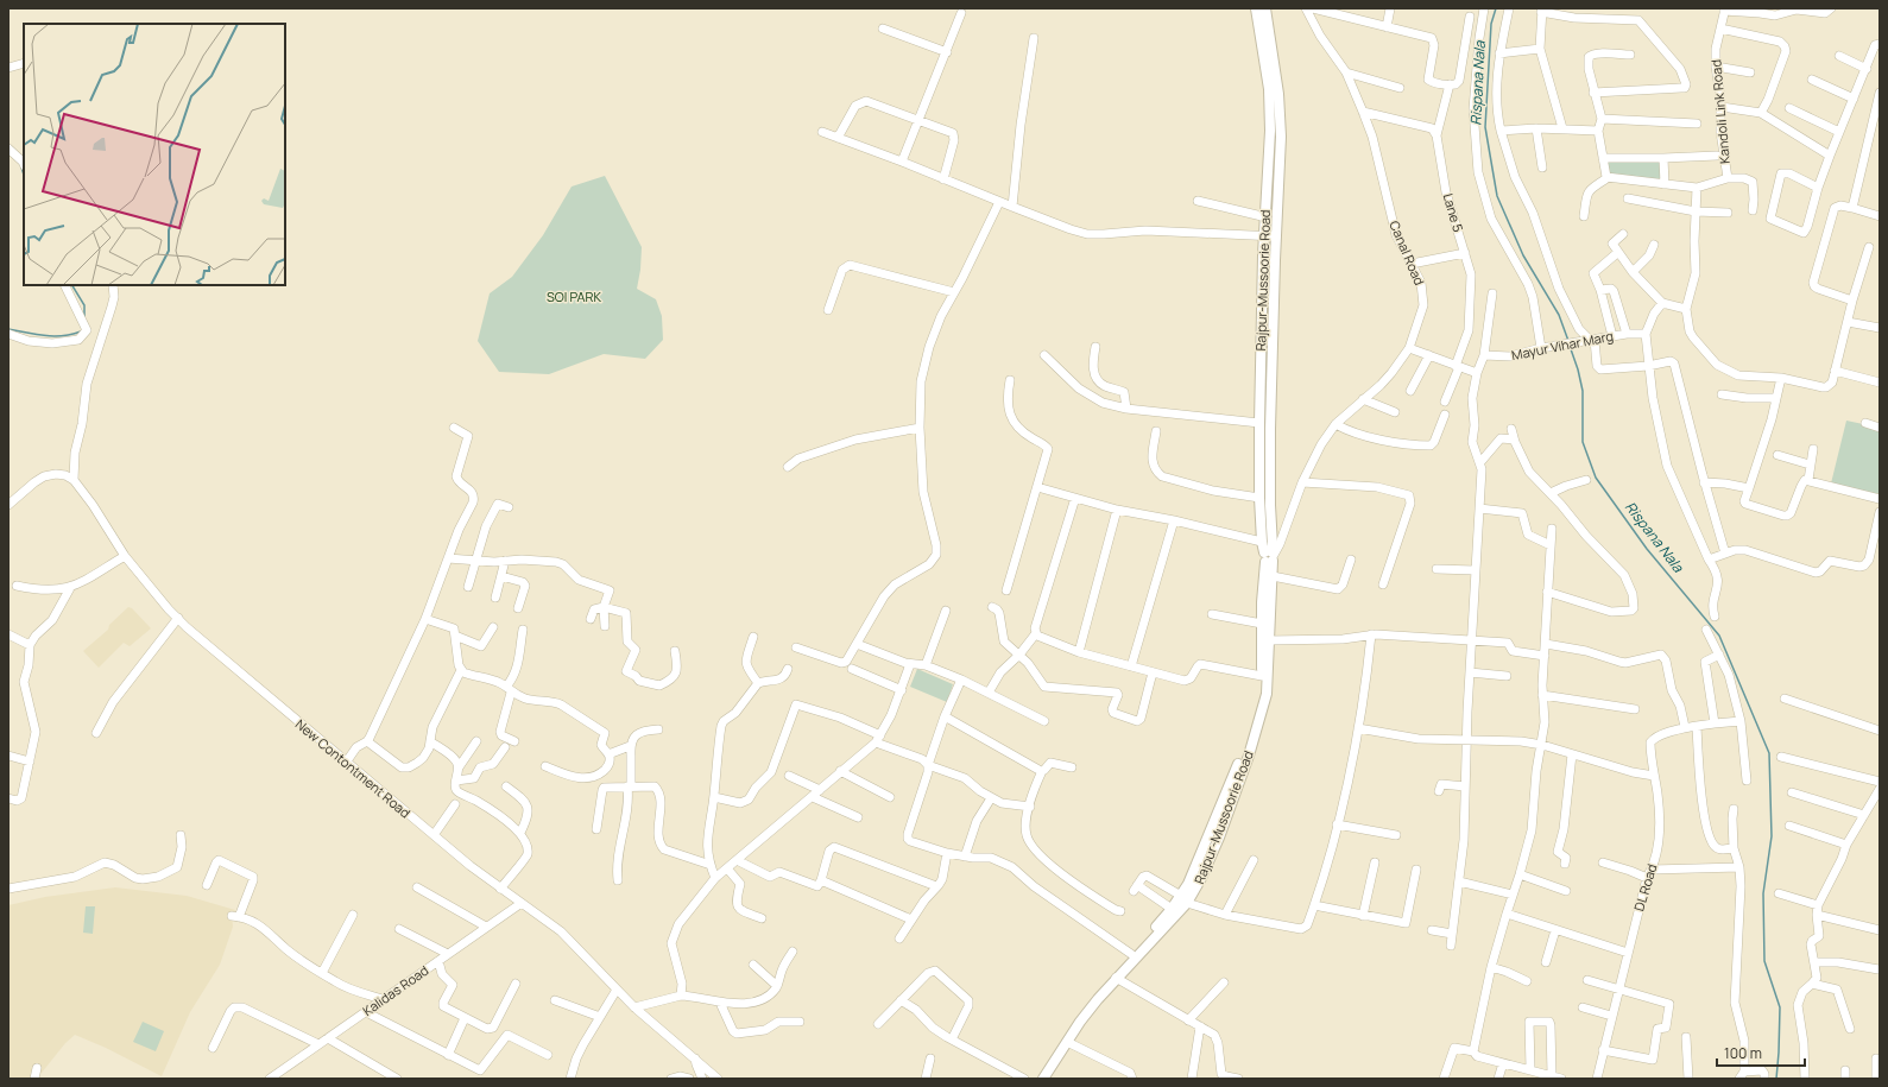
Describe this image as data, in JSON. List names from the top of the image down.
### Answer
{
  "streets": {
    "main road": ["Rajpur-Mussoorie Road"],
    "street": [
      "Kandoli Link Road",
      "Lane 5",
      "Canal Road",
      "Mayur Vihar Marg",
      "New Contontment Road",
      "DL Road",
      "Kalidas Road"
    ]
  },
  "crossings": [
    ["Canal Road", "Rajpur-Mussoorie Road"],
    ["New Contontment Road", "Kalidas Road"]
  ],
  "water": ["Rispana Nala"],
  "parks": ["SOI PARK"],
  "scale_bar": "100 m"
}
